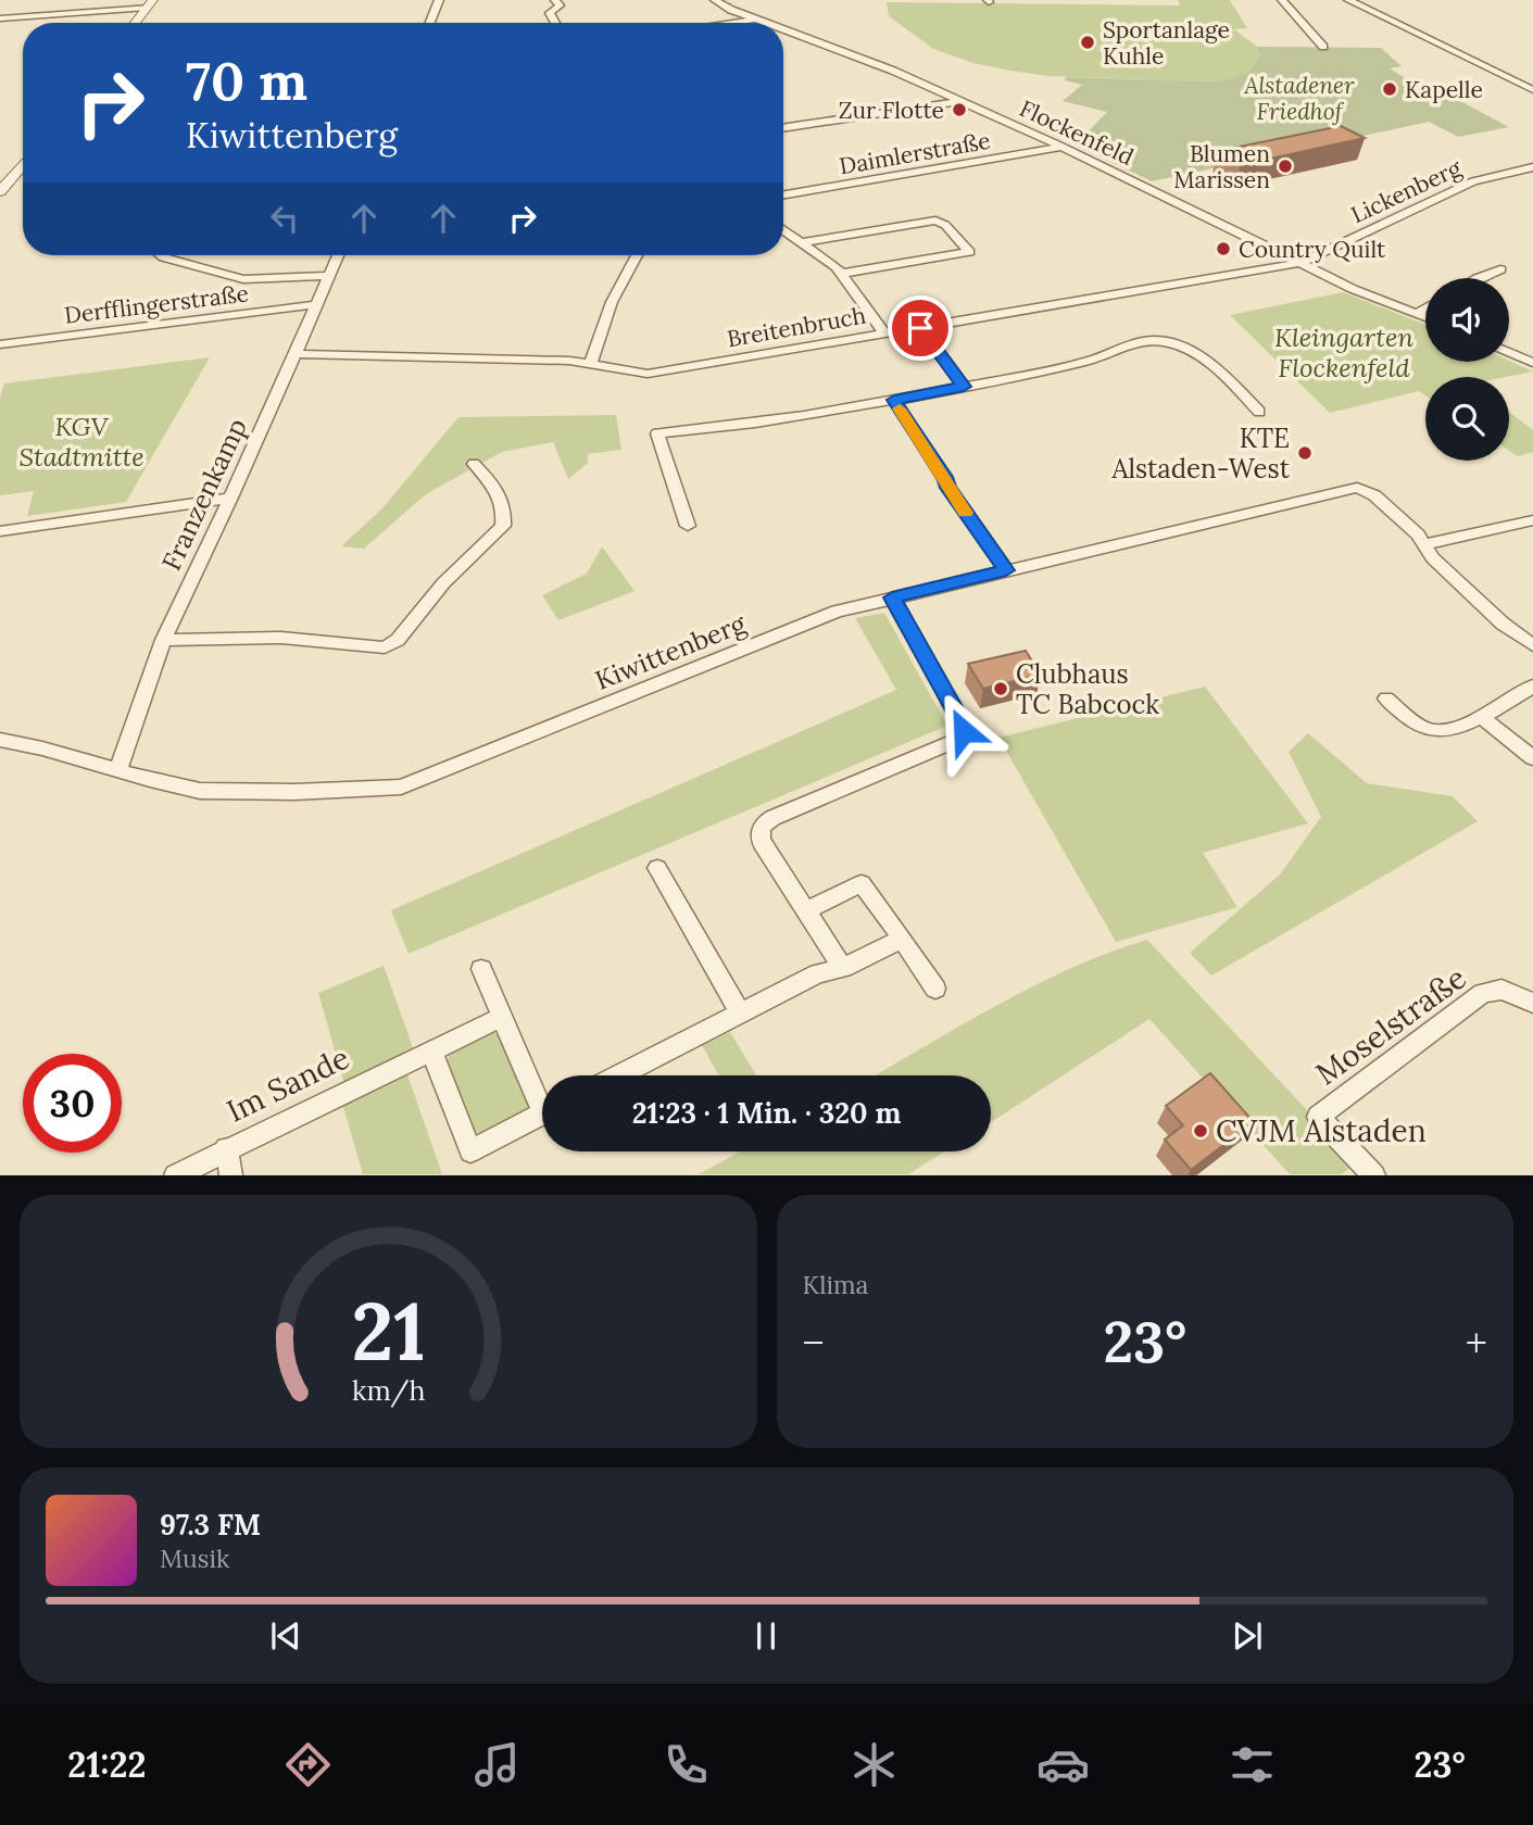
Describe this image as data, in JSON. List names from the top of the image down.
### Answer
{
  "streets": {
    "street": [
      "Flockenfeld",
      "Daimlerstraße",
      "Lickenberg",
      "Derfflingerstraße",
      "Breitenbruch",
      "Franzenkamp",
      "Kiwittenberg",
      "Moselstraße",
      "Im Sande"
    ]
  },
  "crossings": [
    ["Flockenfeld", "Daimlerstraße"],
    ["Flockenfeld", "Lickenberg"],
    ["Flockenfeld", "Breitenbruch"],
    ["Lickenberg", "Breitenbruch"],
    ["Derfflingerstraße", "Franzenkamp"],
    ["Breitenbruch", "Franzenkamp"],
    ["Franzenkamp", "Kiwittenberg"]
  ],
  "parks": ["Alstadener Friedhof", "Kleingarten Flockenfeld", "KGV Stadtmitte"],
  "places": [
    "Sportanlage Kuhle",
    "Kapelle",
    "Zur Flotte",
    "Blumen Marissen",
    "Country Quilt",
    "KTE Alstaden-West",
    "Clubhaus TC Babcock",
    "CVJM Alstaden"
  ],
  "page": {
    "turn": ["70 m", "Kiwittenberg"],
    "limit": "30",
    "trip": "21:23 · 1 Min. · 320 m",
    "tile": "Klima",
    "heat": ["−", "23°", "+"],
    "song": ["97.3 FM", "Musik"],
    "tabs": ["21:22", "23°"],
    "gauge": ["21", "km/h"]
  }
}
